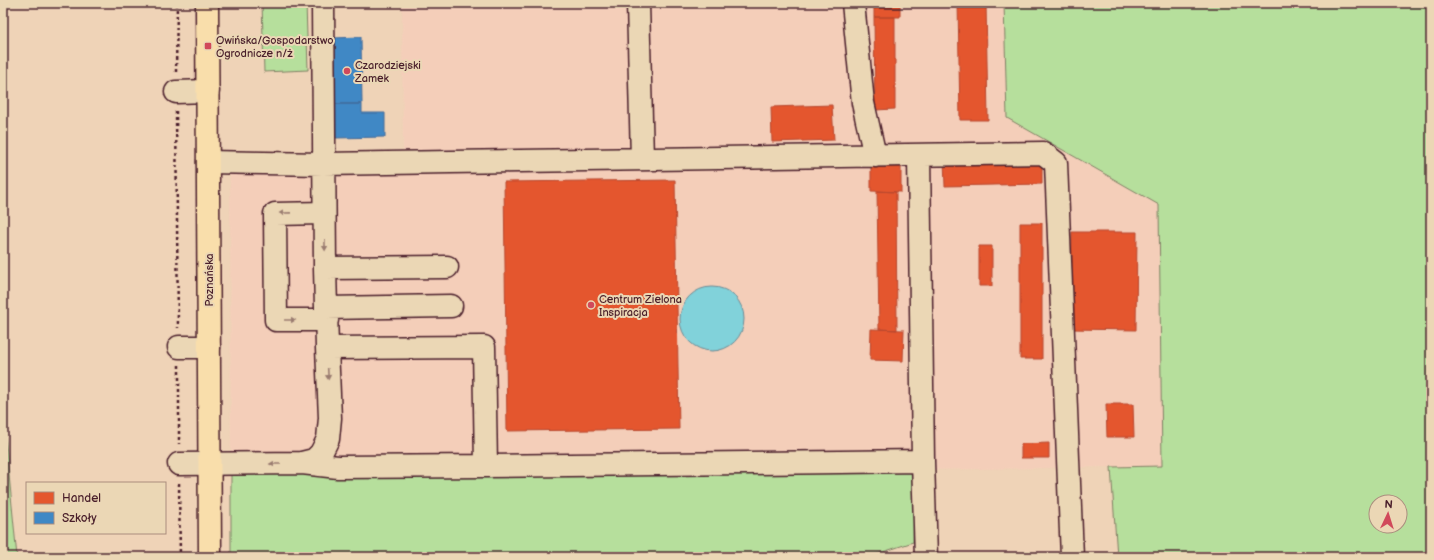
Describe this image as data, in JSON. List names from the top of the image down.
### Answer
{
  "streets": {
    "main road": ["Poznańska"]
  },
  "places": {
    "transit": ["Owińska/Gospodarstwo Ogrodnicze n/ż"],
    "other": ["Czarodziejski Zamek", "Centrum Zielona Inspiracja"]
  },
  "legend": ["Handel", "Szkoły"],
  "north": "top"
}
